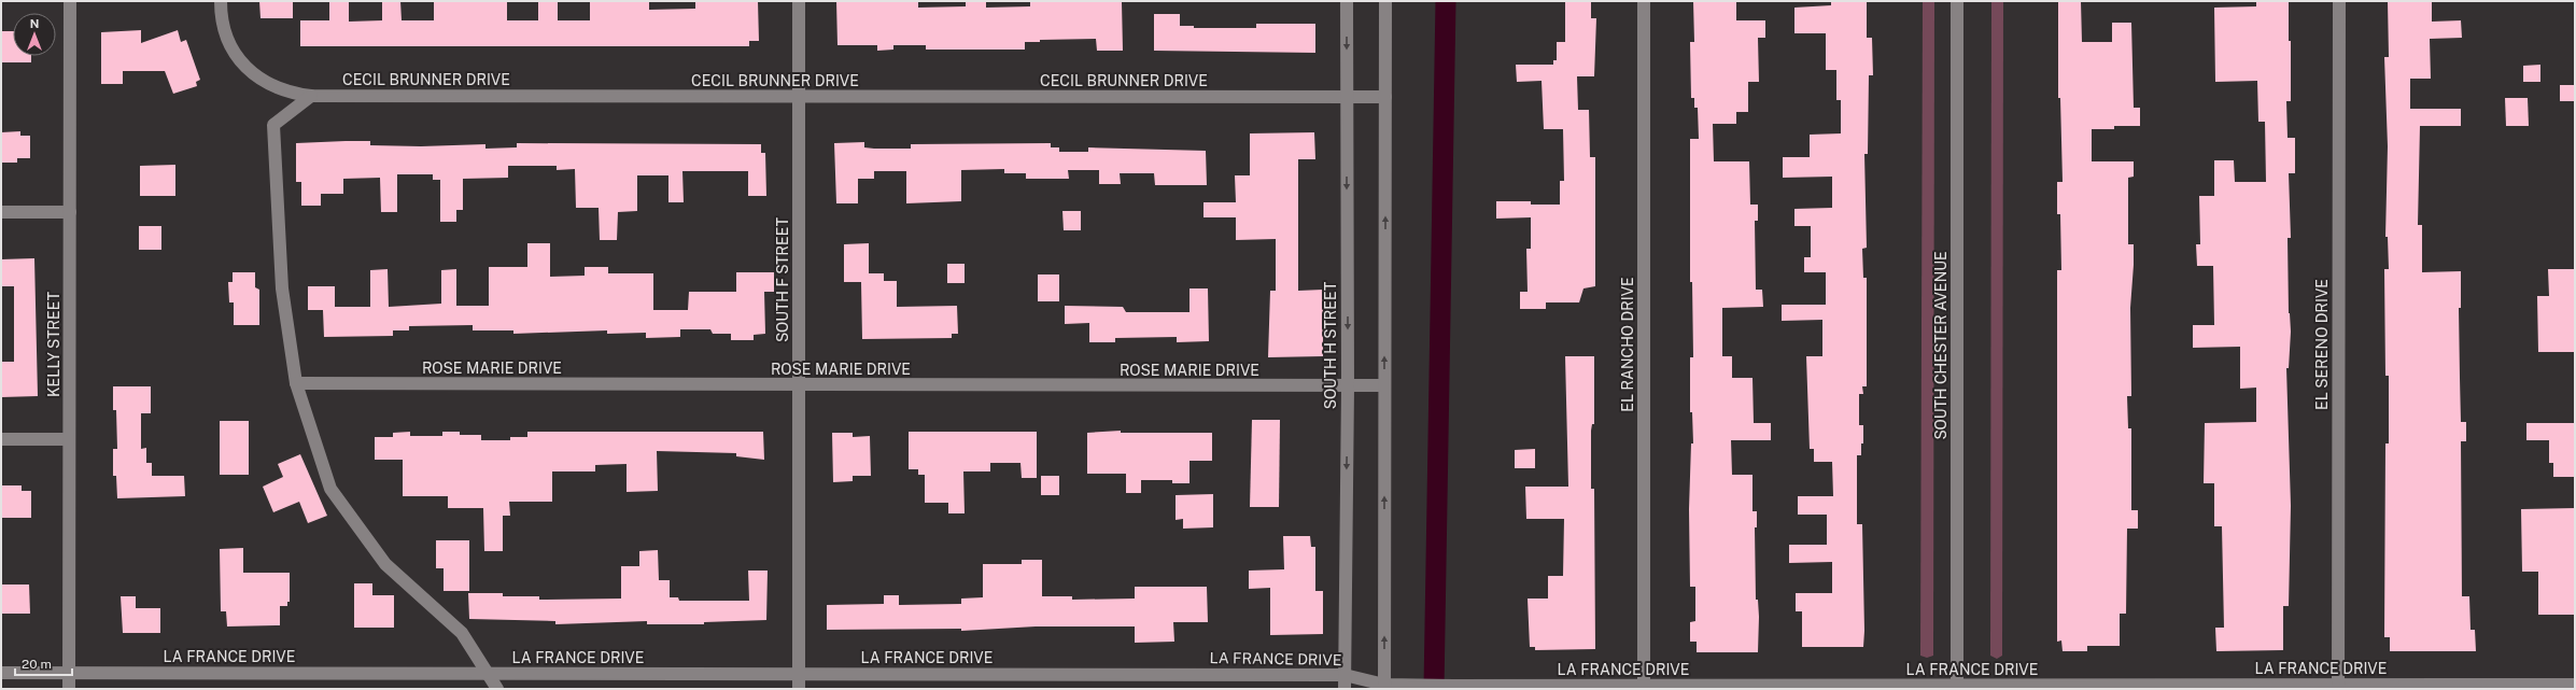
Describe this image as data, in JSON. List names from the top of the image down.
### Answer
{
  "streets": {
    "street": [
      "CECIL BRUNNER DRIVE",
      "SOUTH F STREET",
      "KELLY STREET",
      "EL RANCHO DRIVE",
      "EL SERENO DRIVE",
      "SOUTH H STREET",
      "SOUTH CHESTER AVENUE",
      "ROSE MARIE DRIVE",
      "LA FRANCE DRIVE"
    ]
  },
  "crossings": [
    ["CECIL BRUNNER DRIVE", "SOUTH F STREET"],
    ["CECIL BRUNNER DRIVE", "SOUTH H STREET"],
    ["SOUTH F STREET", "ROSE MARIE DRIVE"],
    ["SOUTH F STREET", "LA FRANCE DRIVE"],
    ["KELLY STREET", "LA FRANCE DRIVE"],
    ["EL RANCHO DRIVE", "LA FRANCE DRIVE"],
    ["EL SERENO DRIVE", "LA FRANCE DRIVE"],
    ["SOUTH H STREET", "ROSE MARIE DRIVE"],
    ["SOUTH H STREET", "LA FRANCE DRIVE"],
    ["SOUTH CHESTER AVENUE", "LA FRANCE DRIVE"]
  ],
  "scale_bar": "20 m",
  "north": "top"
}
